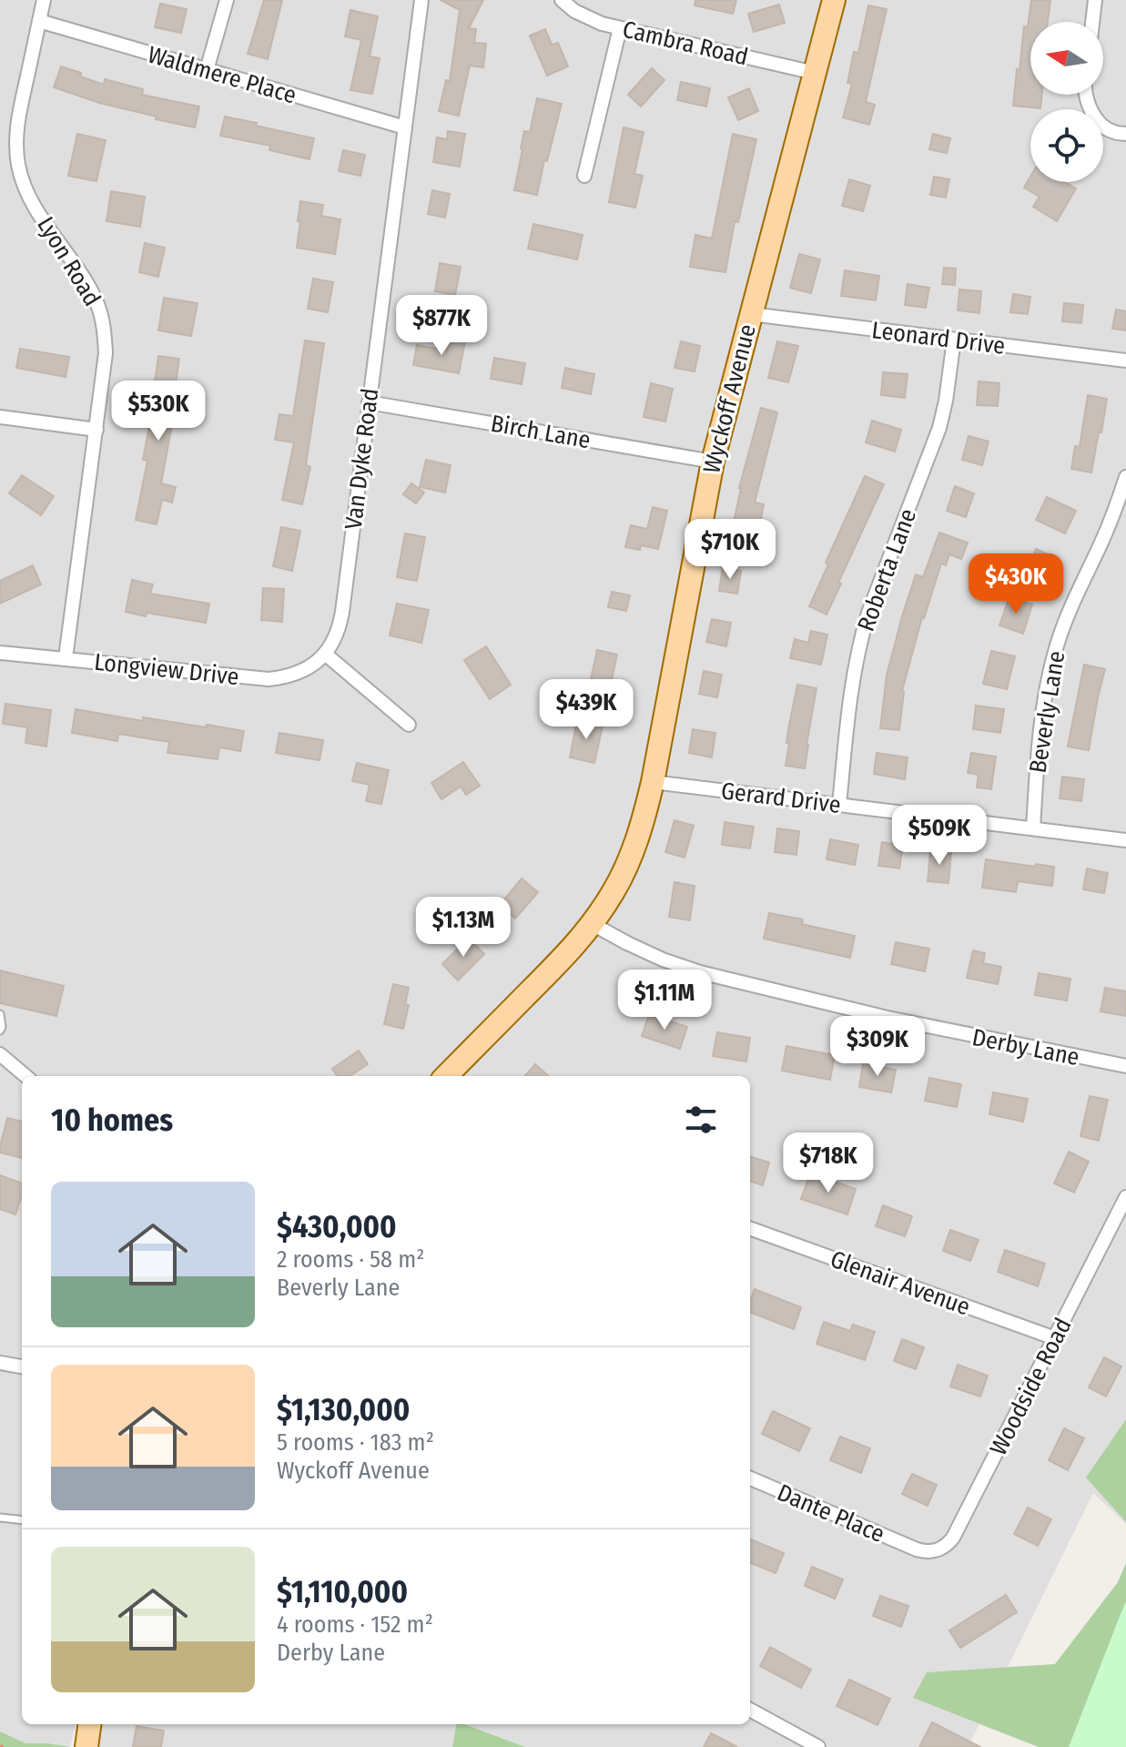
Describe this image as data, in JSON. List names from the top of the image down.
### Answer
{
  "streets": {
    "main road": ["Wyckoff Avenue"],
    "street": [
      "Cambra Road",
      "Waldmere Place",
      "Lyon Road",
      "Leonard Drive",
      "Birch Lane",
      "Van Dyke Road",
      "Roberta Lane",
      "Longview Drive",
      "Beverly Lane",
      "Gerard Drive",
      "Derby Lane",
      "Glenair Avenue",
      "Woodside Road",
      "Dante Place"
    ]
  },
  "crossings": [
    ["Cambra Road", "Wyckoff Avenue"],
    ["Waldmere Place", "Lyon Road"],
    ["Waldmere Place", "Van Dyke Road"],
    ["Lyon Road", "Longview Drive"],
    ["Leonard Drive", "Wyckoff Avenue"],
    ["Leonard Drive", "Roberta Lane"],
    ["Wyckoff Avenue", "Birch Lane"],
    ["Wyckoff Avenue", "Gerard Drive"],
    ["Wyckoff Avenue", "Derby Lane"],
    ["Birch Lane", "Van Dyke Road"],
    ["Van Dyke Road", "Longview Drive"],
    ["Roberta Lane", "Gerard Drive"],
    ["Beverly Lane", "Gerard Drive"],
    ["Glenair Avenue", "Woodside Road"],
    ["Woodside Road", "Dante Place"]
  ],
  "north": "left",
  "page": {
    "price": [
      "$877K",
      "$530K",
      "$710K",
      "$430K",
      "$439K",
      "$509K",
      "$1.13M",
      "$1.11M",
      "$309K",
      "$718K"
    ],
    "heading": "10 homes",
    "list": [
      {
        "name": "$430,000",
        "note": "2 rooms · 58 m² · Beverly Lane"
      },
      {
        "name": "$1,130,000",
        "note": "5 rooms · 183 m² · Wyckoff Avenue"
      },
      {
        "name": "$1,110,000",
        "note": "4 rooms · 152 m² · Derby Lane"
      }
    ]
  }
}
